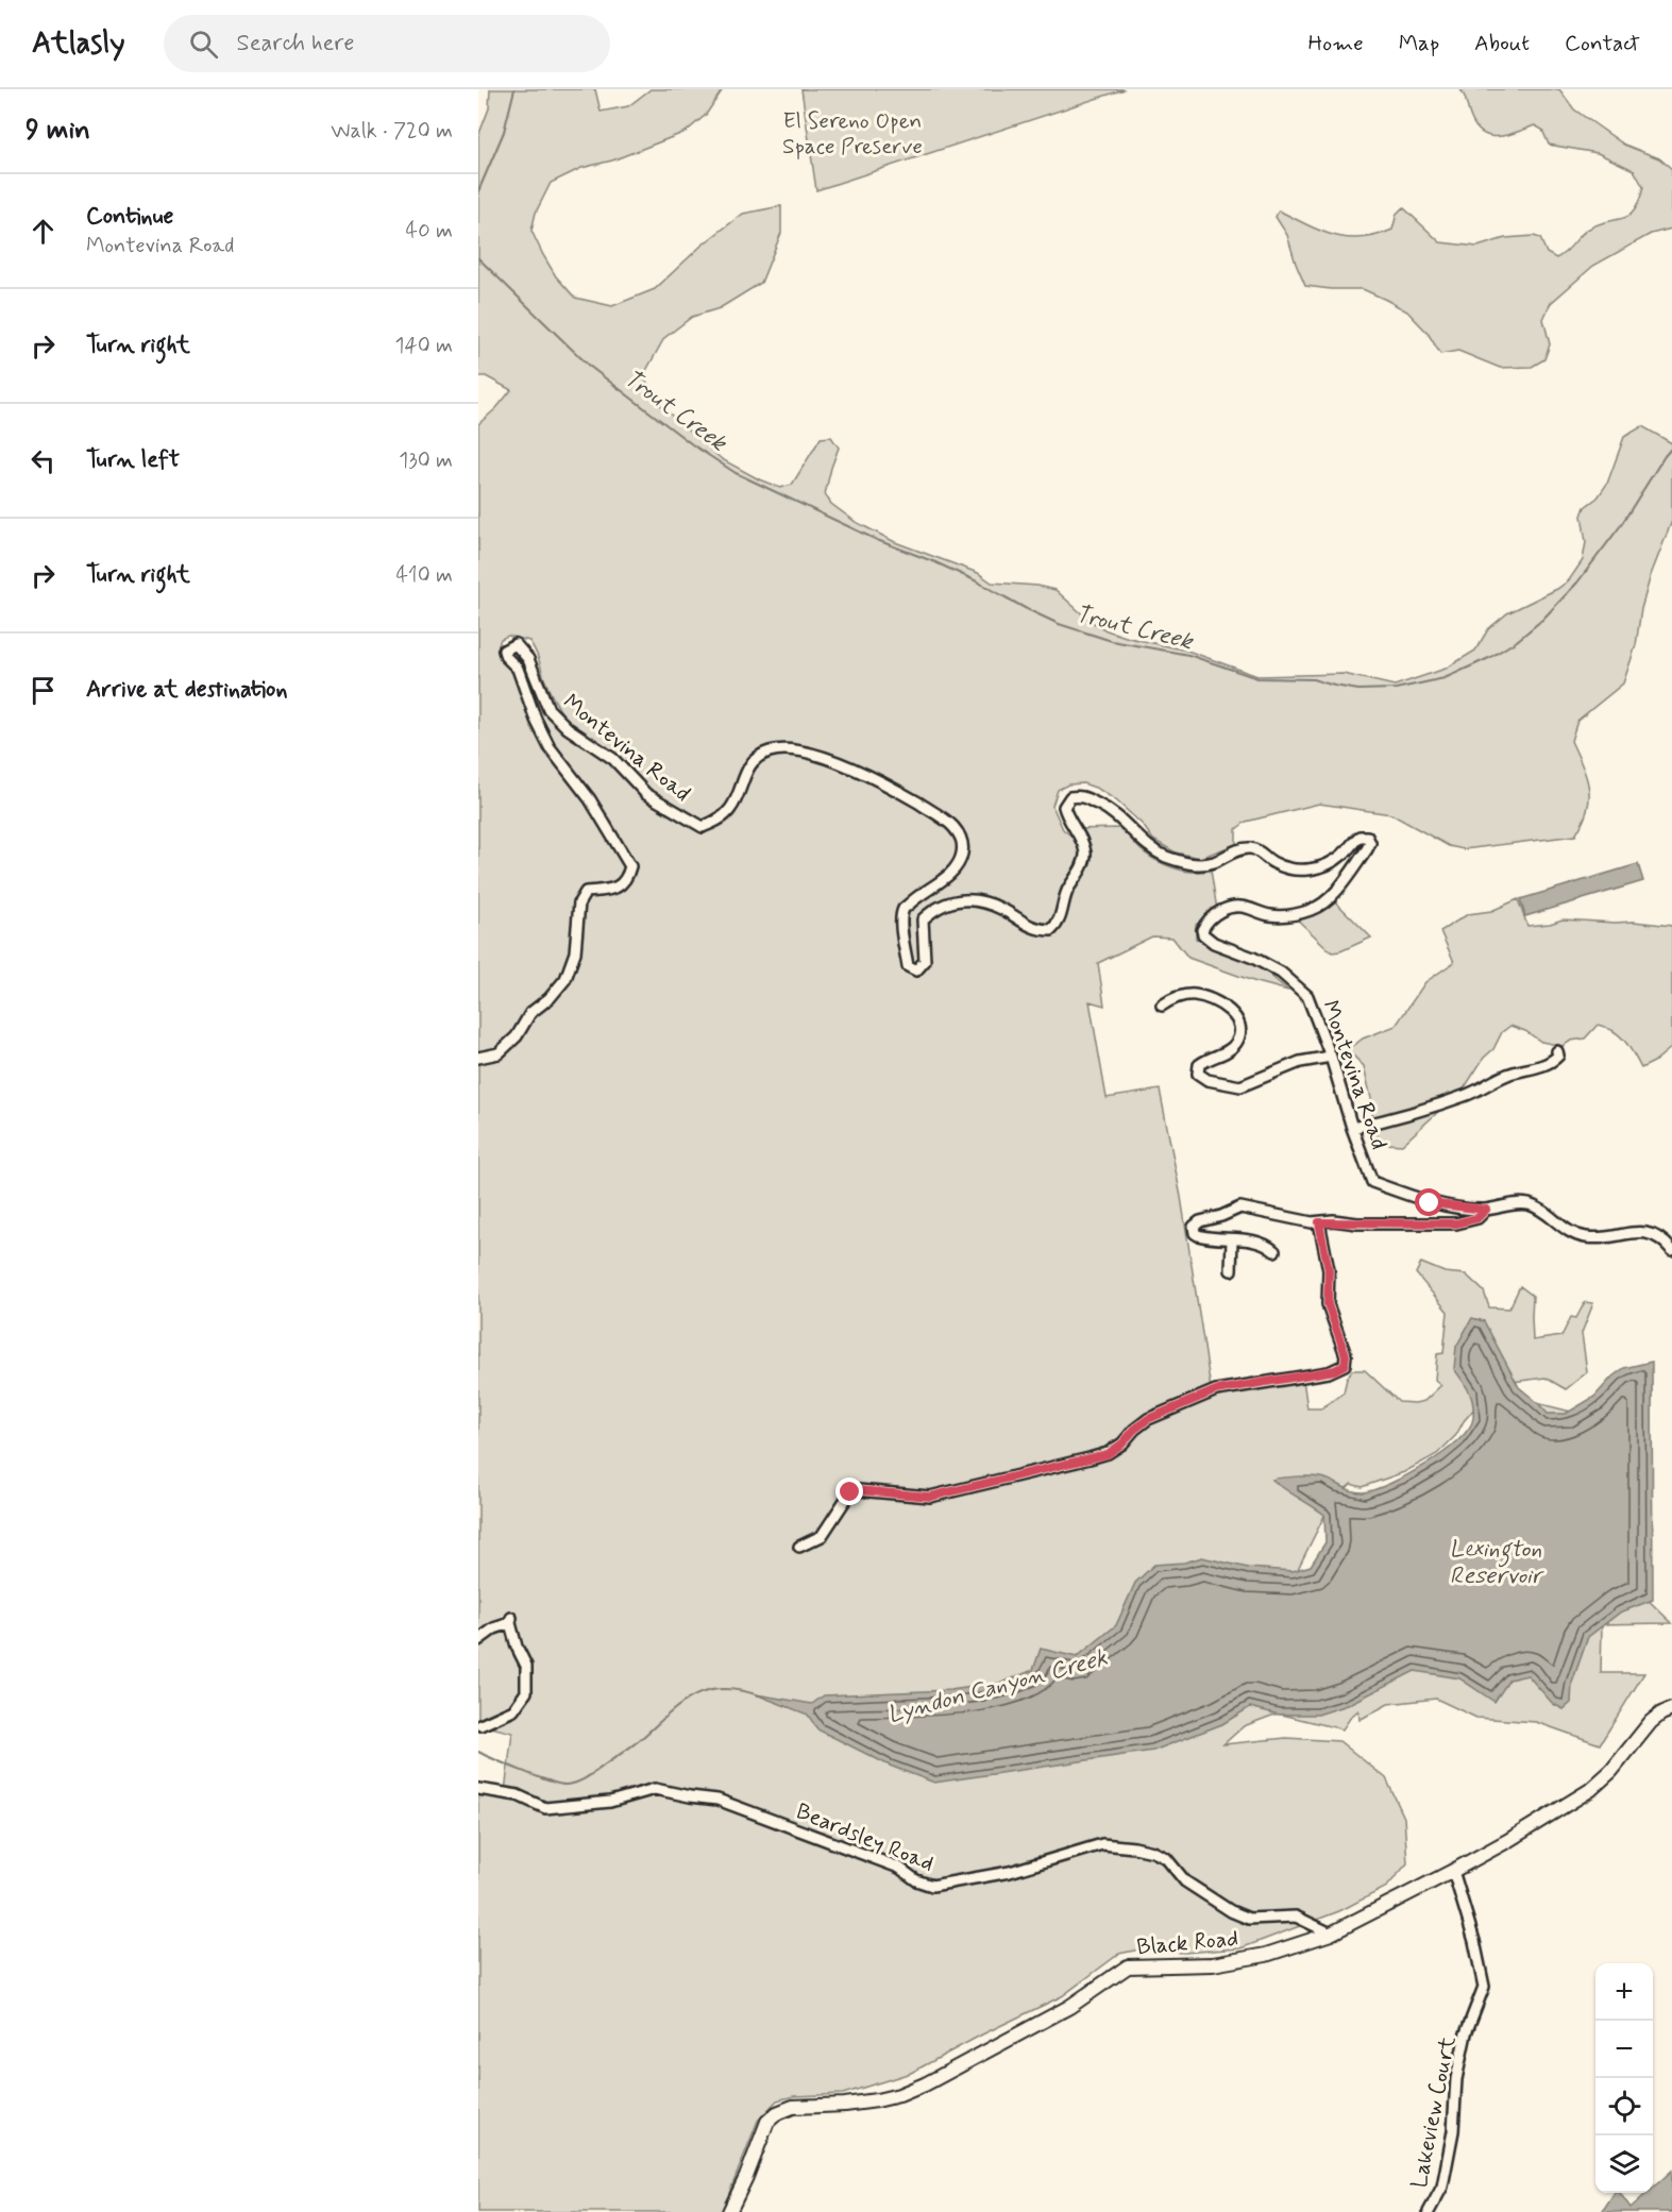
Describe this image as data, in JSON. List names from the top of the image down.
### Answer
{
  "streets": {
    "street": [
      "Montevina Road",
      "Beardsley Road",
      "Black Road",
      "Lakeview Court"
    ]
  },
  "crossings": [
    ["Beardsley Road", "Black Road"],
    ["Black Road", "Lakeview Court"]
  ],
  "water": ["Trout Creek", "Lexington Reservoir", "Lyndon Canyon Creek"],
  "parks": ["El Sereno Open Space Preserve"],
  "page": {
    "header": "Atlasly",
    "search": "Search here",
    "nav": [
      "Home",
      "Map",
      "About",
      "Contact"
    ],
    "heading": ["9 min", "Walk · 720 m"],
    "list": [
      ["Continue", "Montevina Road", "40 m"],
      ["Turn right", "140 m"],
      ["Turn left", "130 m"],
      ["Turn right", "410 m"],
      "Arrive at destination"
    ],
    "map_buttons": ["+", "−"]
  }
}
